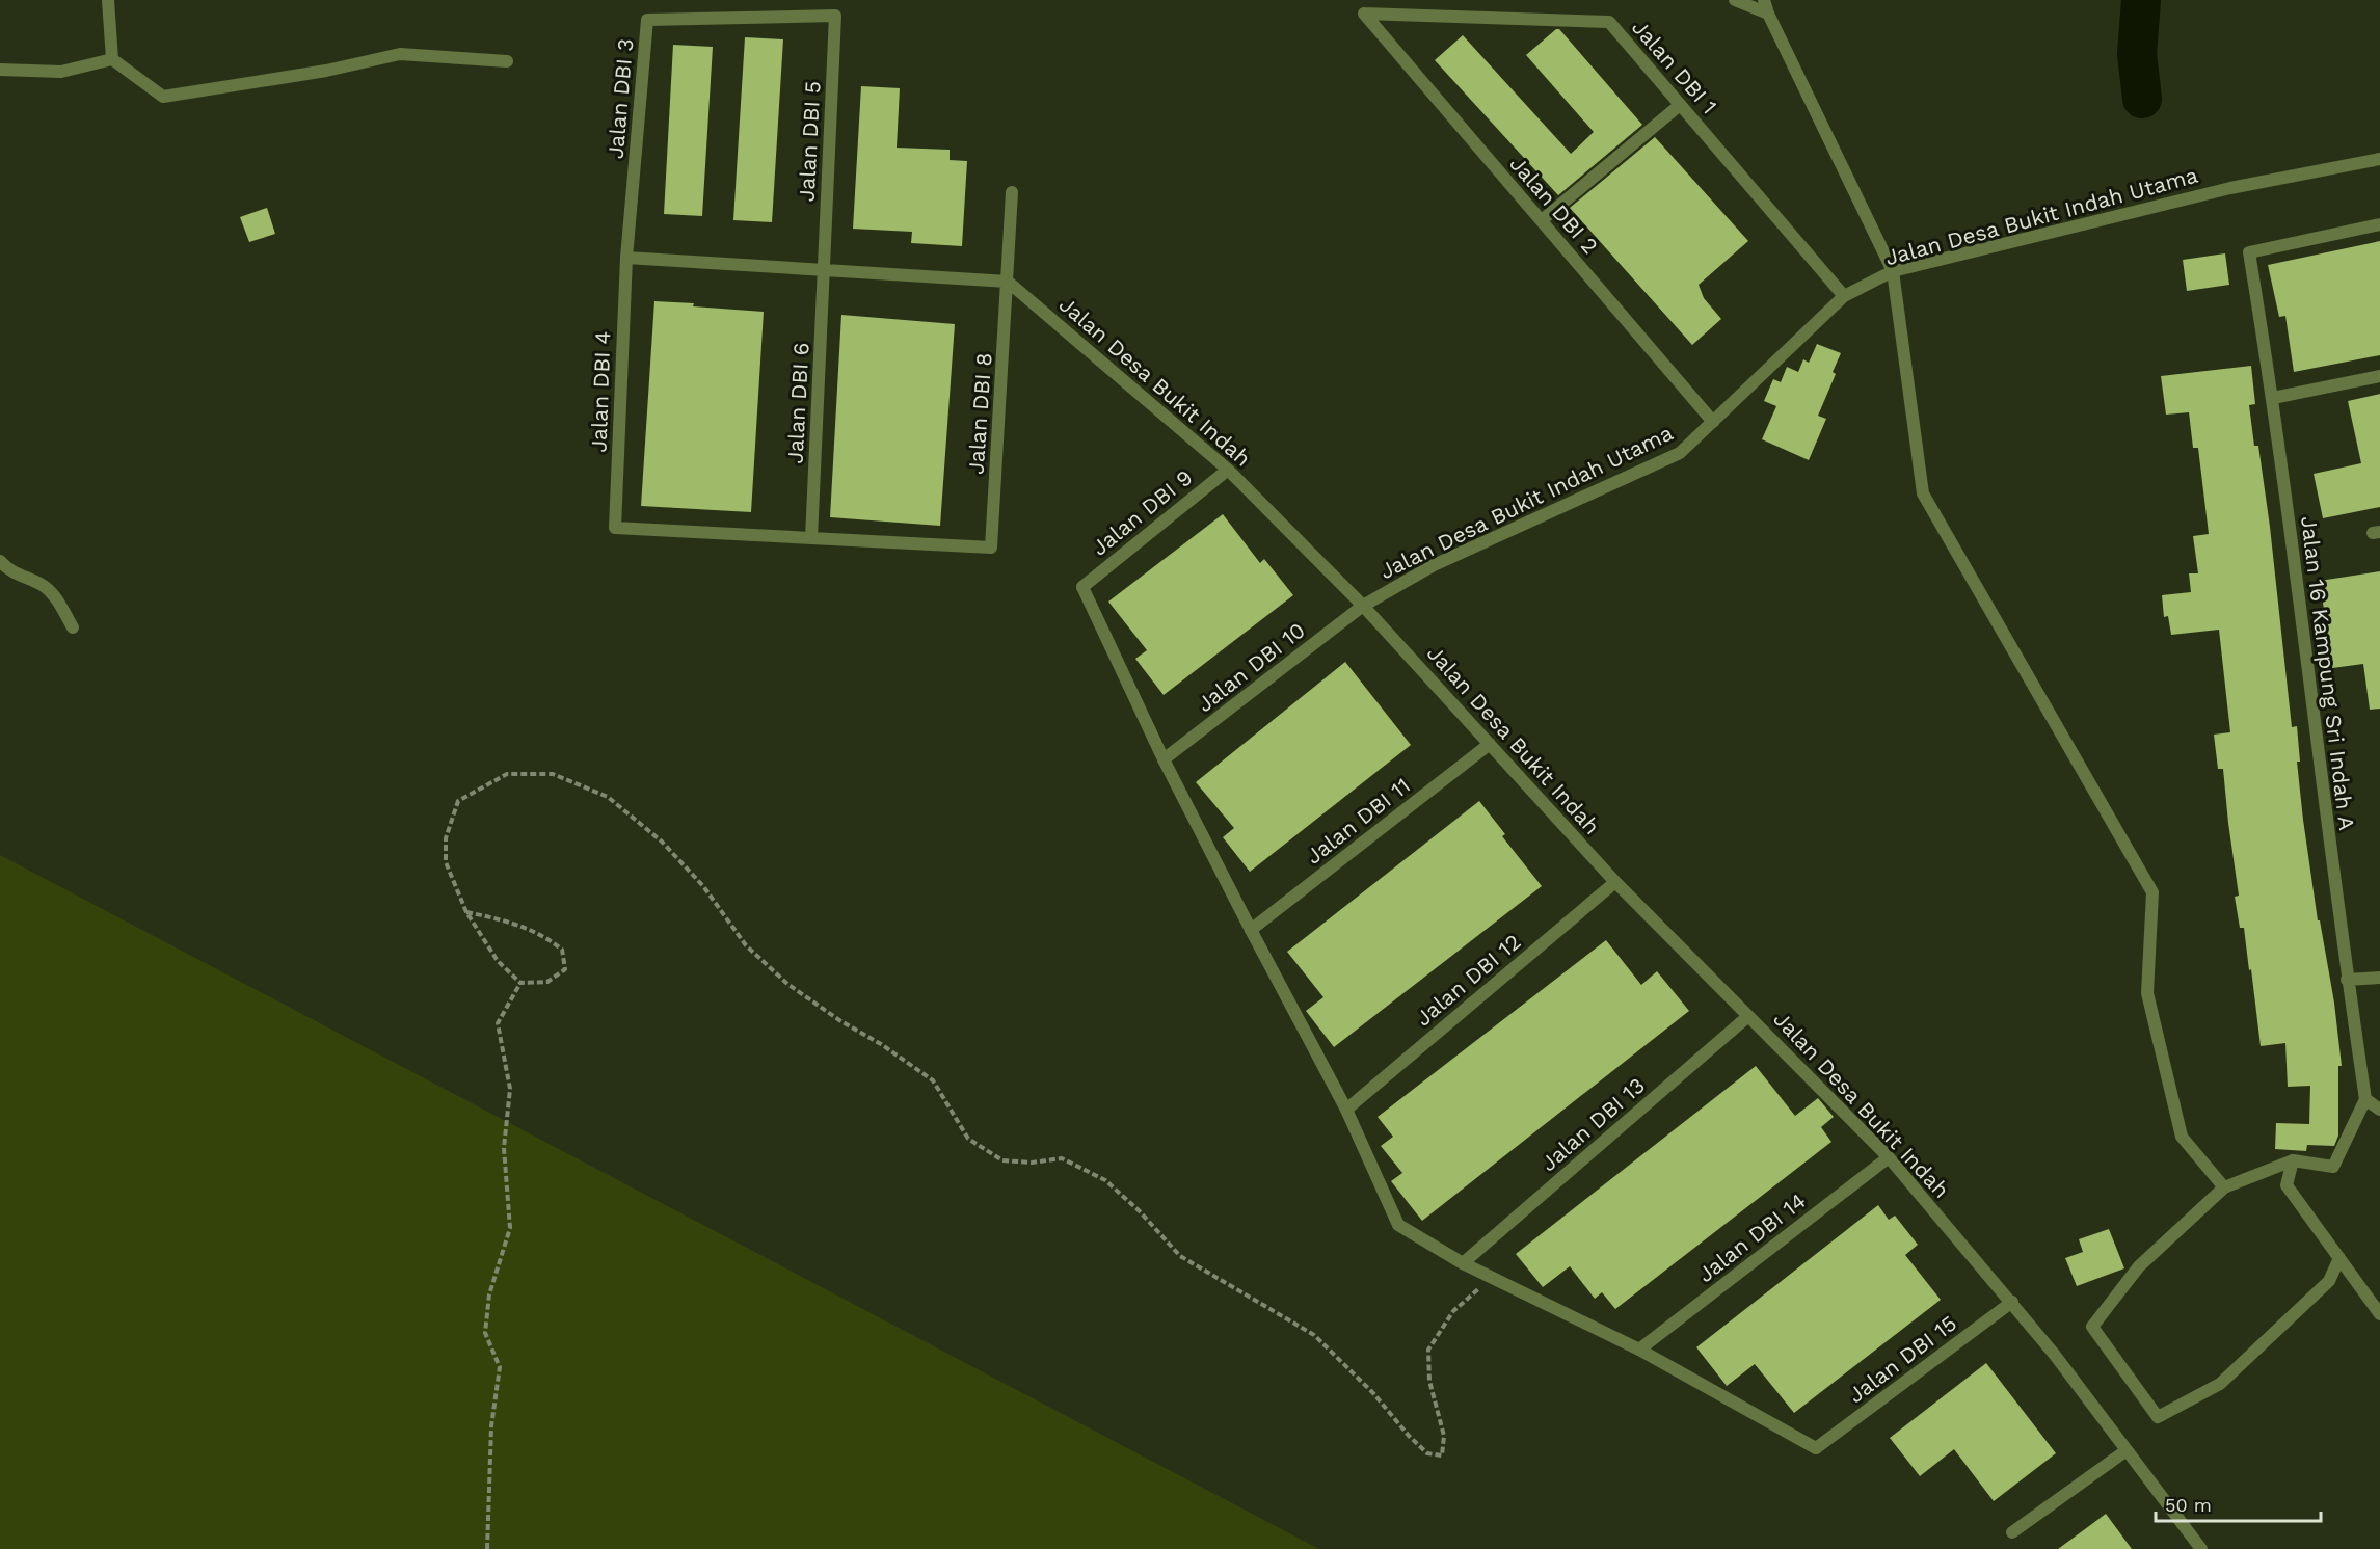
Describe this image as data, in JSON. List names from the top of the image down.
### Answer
{
  "streets": {
    "street": [
      "Jalan DBI 1",
      "Jalan DBI 3",
      "Jalan DBI 5",
      "Jalan DBI 2",
      "Jalan Desa Bukit Indah Utama",
      "Jalan Desa Bukit Indah",
      "Jalan DBI 4",
      "Jalan DBI 6",
      "Jalan DBI 8",
      "Jalan DBI 9",
      "Jalan DBI 10",
      "Jalan 16 Kampung Sri Indah A",
      "Jalan DBI 11",
      "Jalan DBI 12",
      "Jalan DBI 13",
      "Jalan DBI 14",
      "Jalan DBI 15"
    ]
  },
  "crossings": [
    ["Jalan DBI 1", "Jalan DBI 2"],
    ["Jalan DBI 1", "Jalan Desa Bukit Indah Utama"],
    ["Jalan DBI 3", "Jalan DBI 5"],
    ["Jalan DBI 3", "Jalan DBI 4"],
    ["Jalan DBI 5", "Jalan DBI 6"],
    ["Jalan DBI 2", "Jalan Desa Bukit Indah Utama"],
    ["Jalan Desa Bukit Indah Utama", "Jalan Desa Bukit Indah"],
    ["Jalan Desa Bukit Indah Utama", "Jalan DBI 10"],
    ["Jalan Desa Bukit Indah", "Jalan DBI 8"],
    ["Jalan Desa Bukit Indah", "Jalan DBI 9"],
    ["Jalan Desa Bukit Indah", "Jalan DBI 10"],
    ["Jalan Desa Bukit Indah", "Jalan DBI 11"],
    ["Jalan Desa Bukit Indah", "Jalan DBI 12"],
    ["Jalan Desa Bukit Indah", "Jalan DBI 13"],
    ["Jalan Desa Bukit Indah", "Jalan DBI 14"],
    ["Jalan Desa Bukit Indah", "Jalan DBI 15"],
    ["Jalan DBI 4", "Jalan DBI 6"],
    ["Jalan DBI 4", "Jalan DBI 8"],
    ["Jalan DBI 6", "Jalan DBI 8"],
    ["Jalan DBI 9", "Jalan DBI 10"],
    ["Jalan DBI 14", "Jalan DBI 15"]
  ],
  "scale_bar": "50 m"
}
